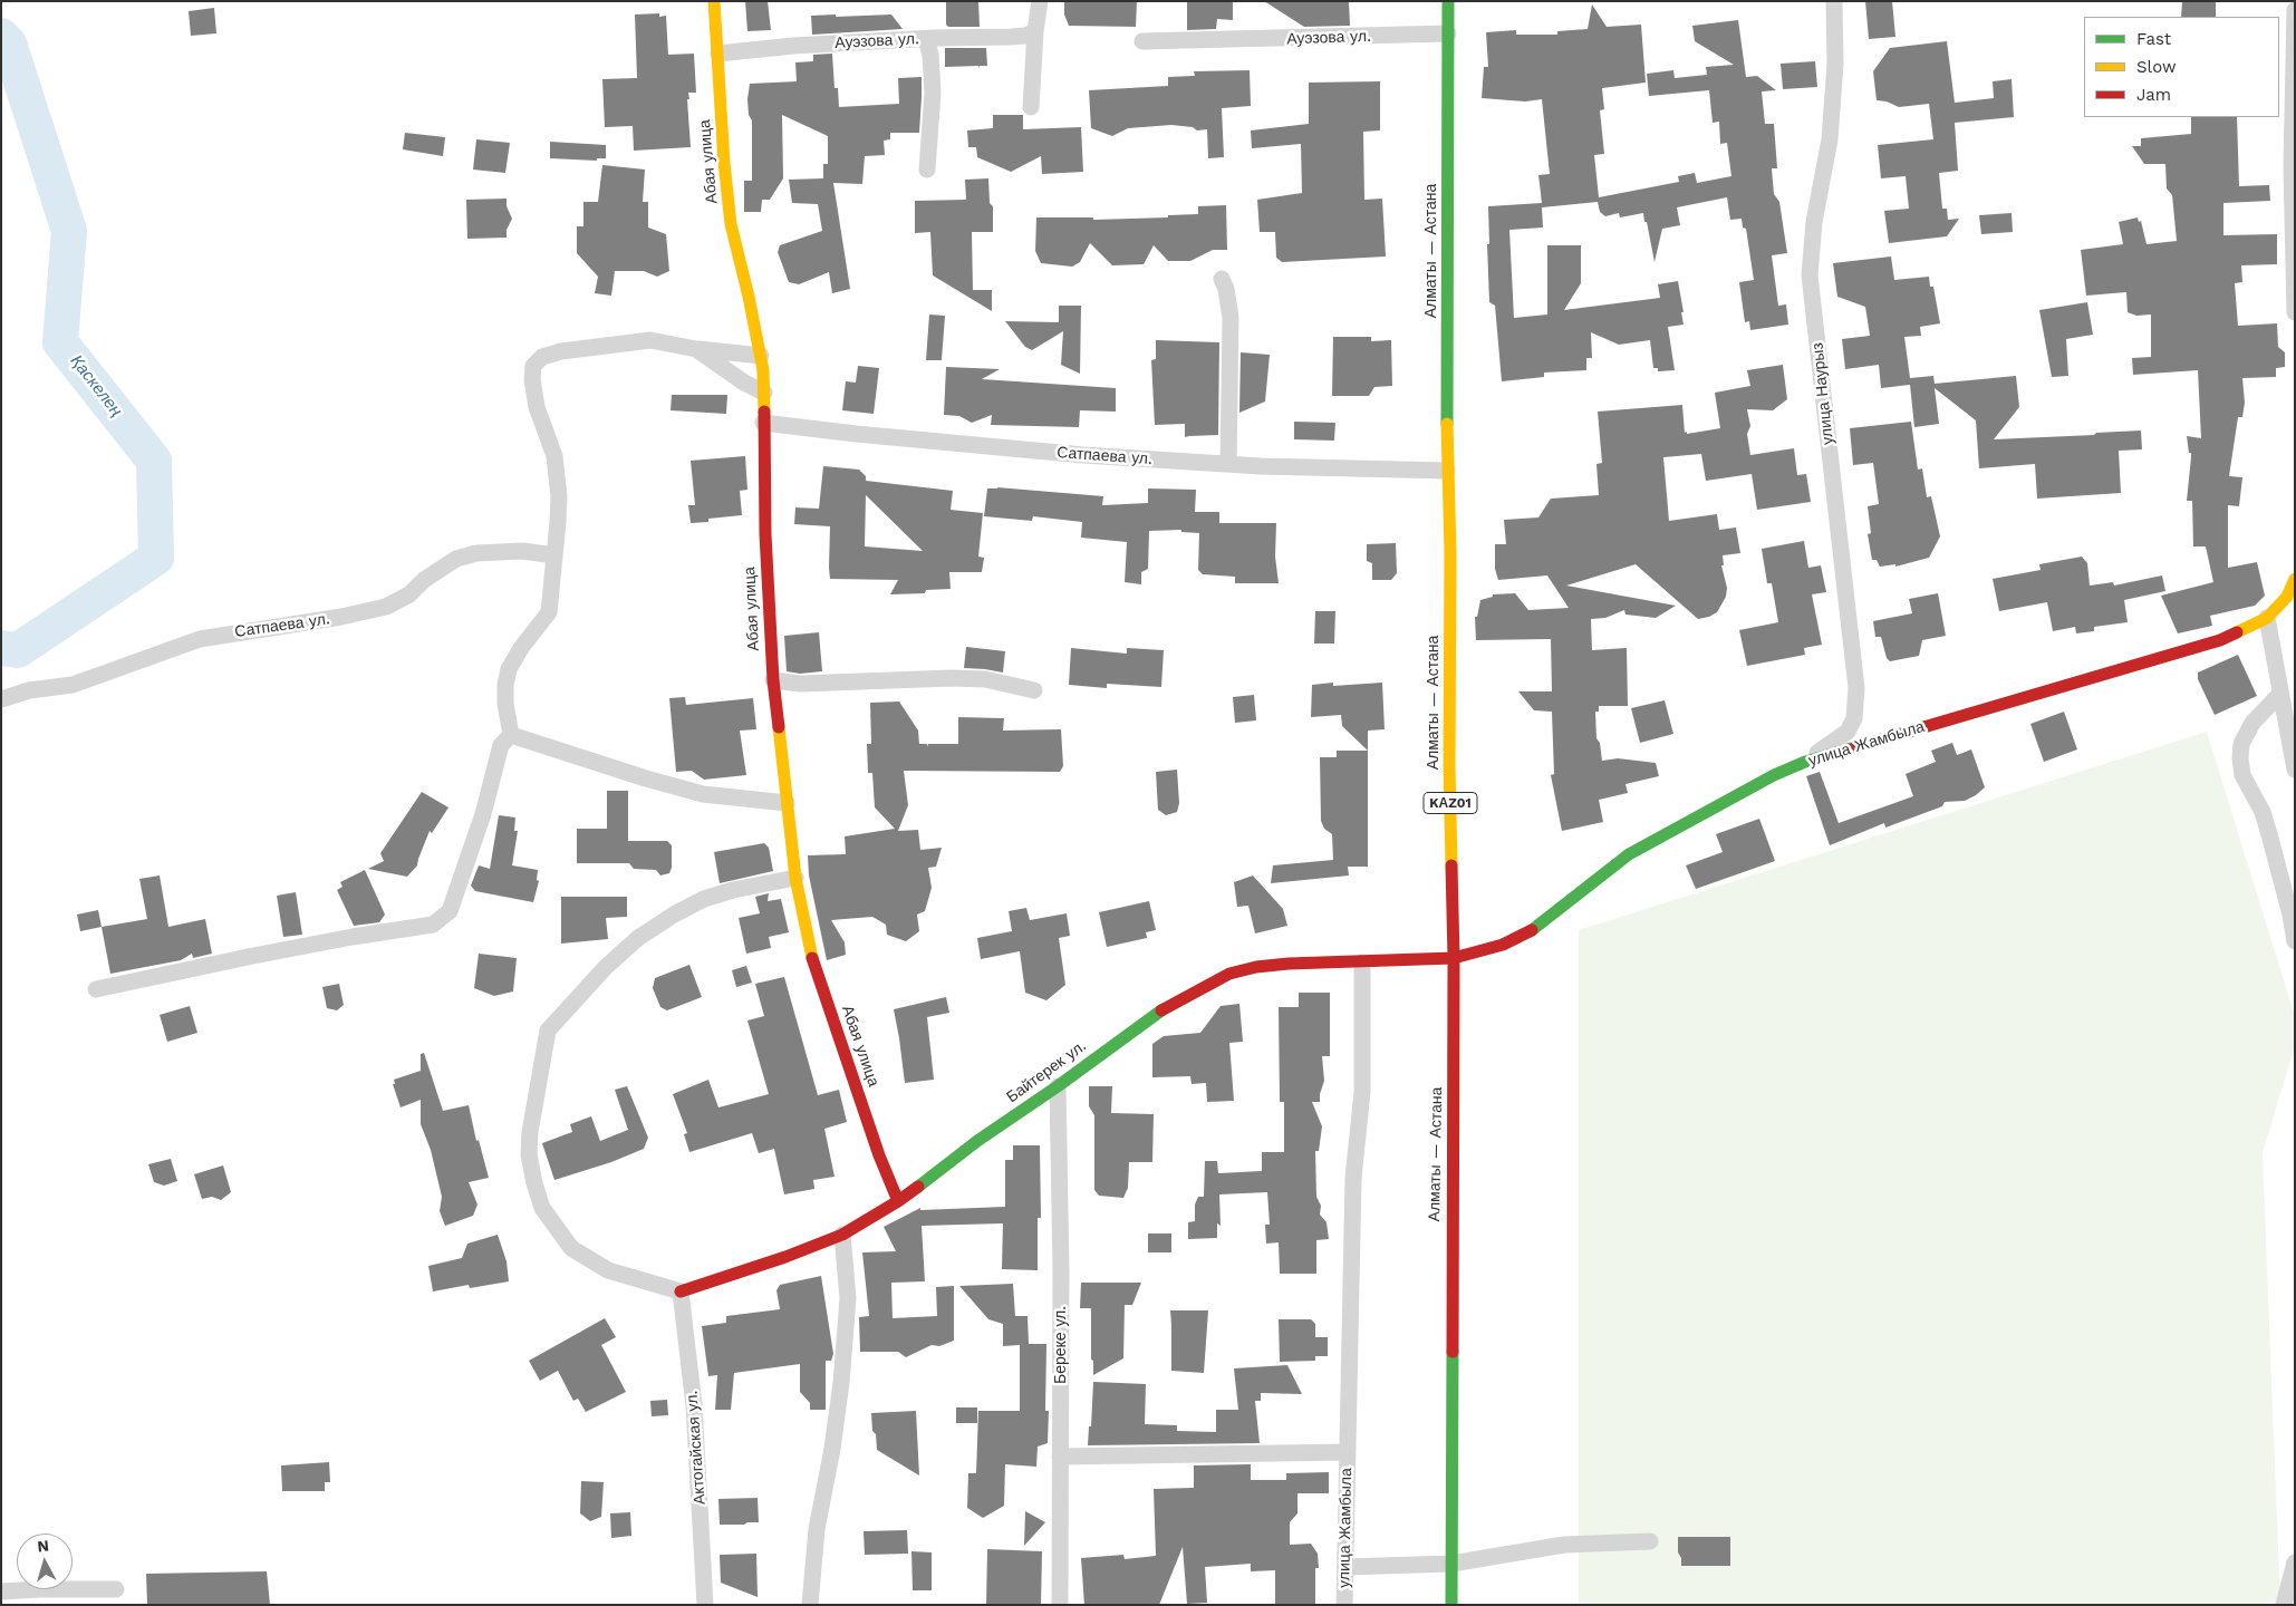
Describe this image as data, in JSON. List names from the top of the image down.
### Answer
{
  "streets": {
    "main road": [
      "Абая улица",
      "Алматы — Астана",
      "улица Жамбыла",
      "KАZ01",
      "Байтерек ул."
    ],
    "street": [
      "Ауэзова ул.",
      "улица Наурыз",
      "Сатпаева ул.",
      "Береке ул.",
      "Актогайская ул."
    ]
  },
  "crossings": [
    ["Ауэзова ул.", "Абая улица"],
    ["Ауэзова ул.", "Алматы — Астана"],
    ["Абая улица", "Сатпаева ул."],
    ["Абая улица", "Байтерек ул."],
    ["Алматы — Астана", "Сатпаева ул."],
    ["Алматы — Астана", "улица Жамбыла"],
    ["Алматы — Астана", "Байтерек ул."],
    ["улица Наурыз", "улица Жамбыла"],
    ["улица Жамбыла", "Байтерек ул."],
    ["Байтерек ул.", "Береке ул."],
    ["Байтерек ул.", "Актогайская ул."]
  ],
  "water": ["Қаскелең"],
  "legend": ["Fast", "Slow", "Jam"],
  "north": "top"
}
